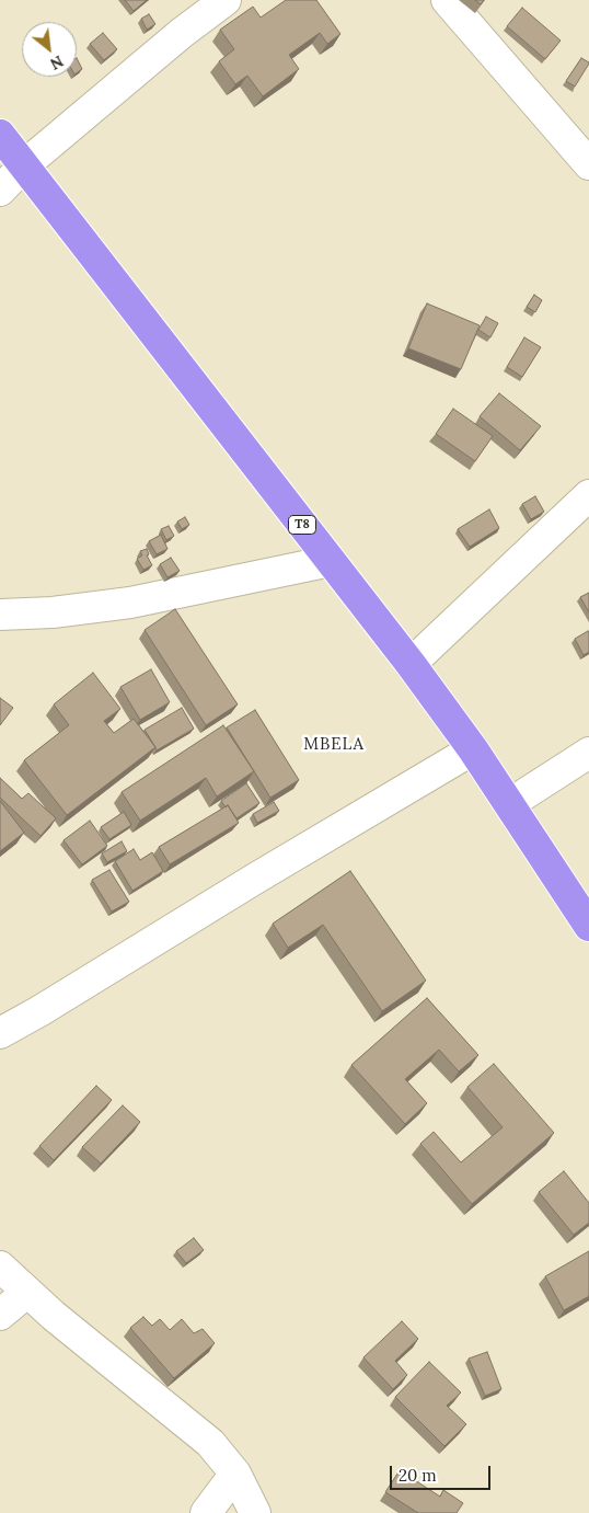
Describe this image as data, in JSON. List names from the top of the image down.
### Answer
{
  "streets": {
    "highway": ["T8"]
  },
  "districts": ["MBELA"],
  "scale_bar": "20 m",
  "north": "bottom right"
}
